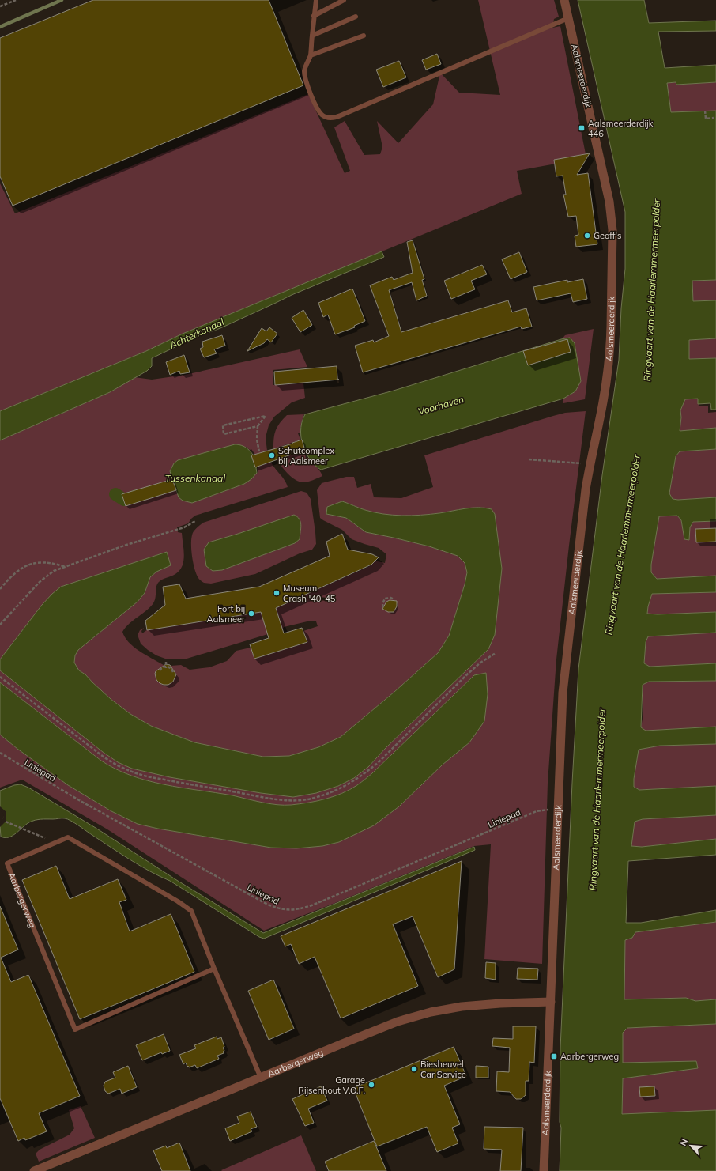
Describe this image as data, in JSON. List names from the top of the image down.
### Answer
{
  "streets": {
    "street": ["Aalsmeerderdijk", "Aarbergerweg"],
    "path": ["Liniepad"]
  },
  "crossings": [
    ["Aalsmeerderdijk", "Liniepad"],
    ["Aalsmeerderdijk", "Aarbergerweg"]
  ],
  "water": [
    "Ringvaart van de Haarlemmermeerpolder",
    "Achterkanaal",
    "Voorhaven",
    "Tussenkanaal"
  ],
  "places": {
    "transit": ["Aalsmeerderdijk 446", "Aarbergerweg"],
    "other": [
      "Geoff's",
      "Schutcomplex bij Aalsmeer",
      "Museum Crash '40-45",
      "Fort bij Aalsmeer",
      "Biesheuvel Car Service",
      "Garage Rijsenhout V.O.F."
    ]
  },
  "north": "top left"
}
